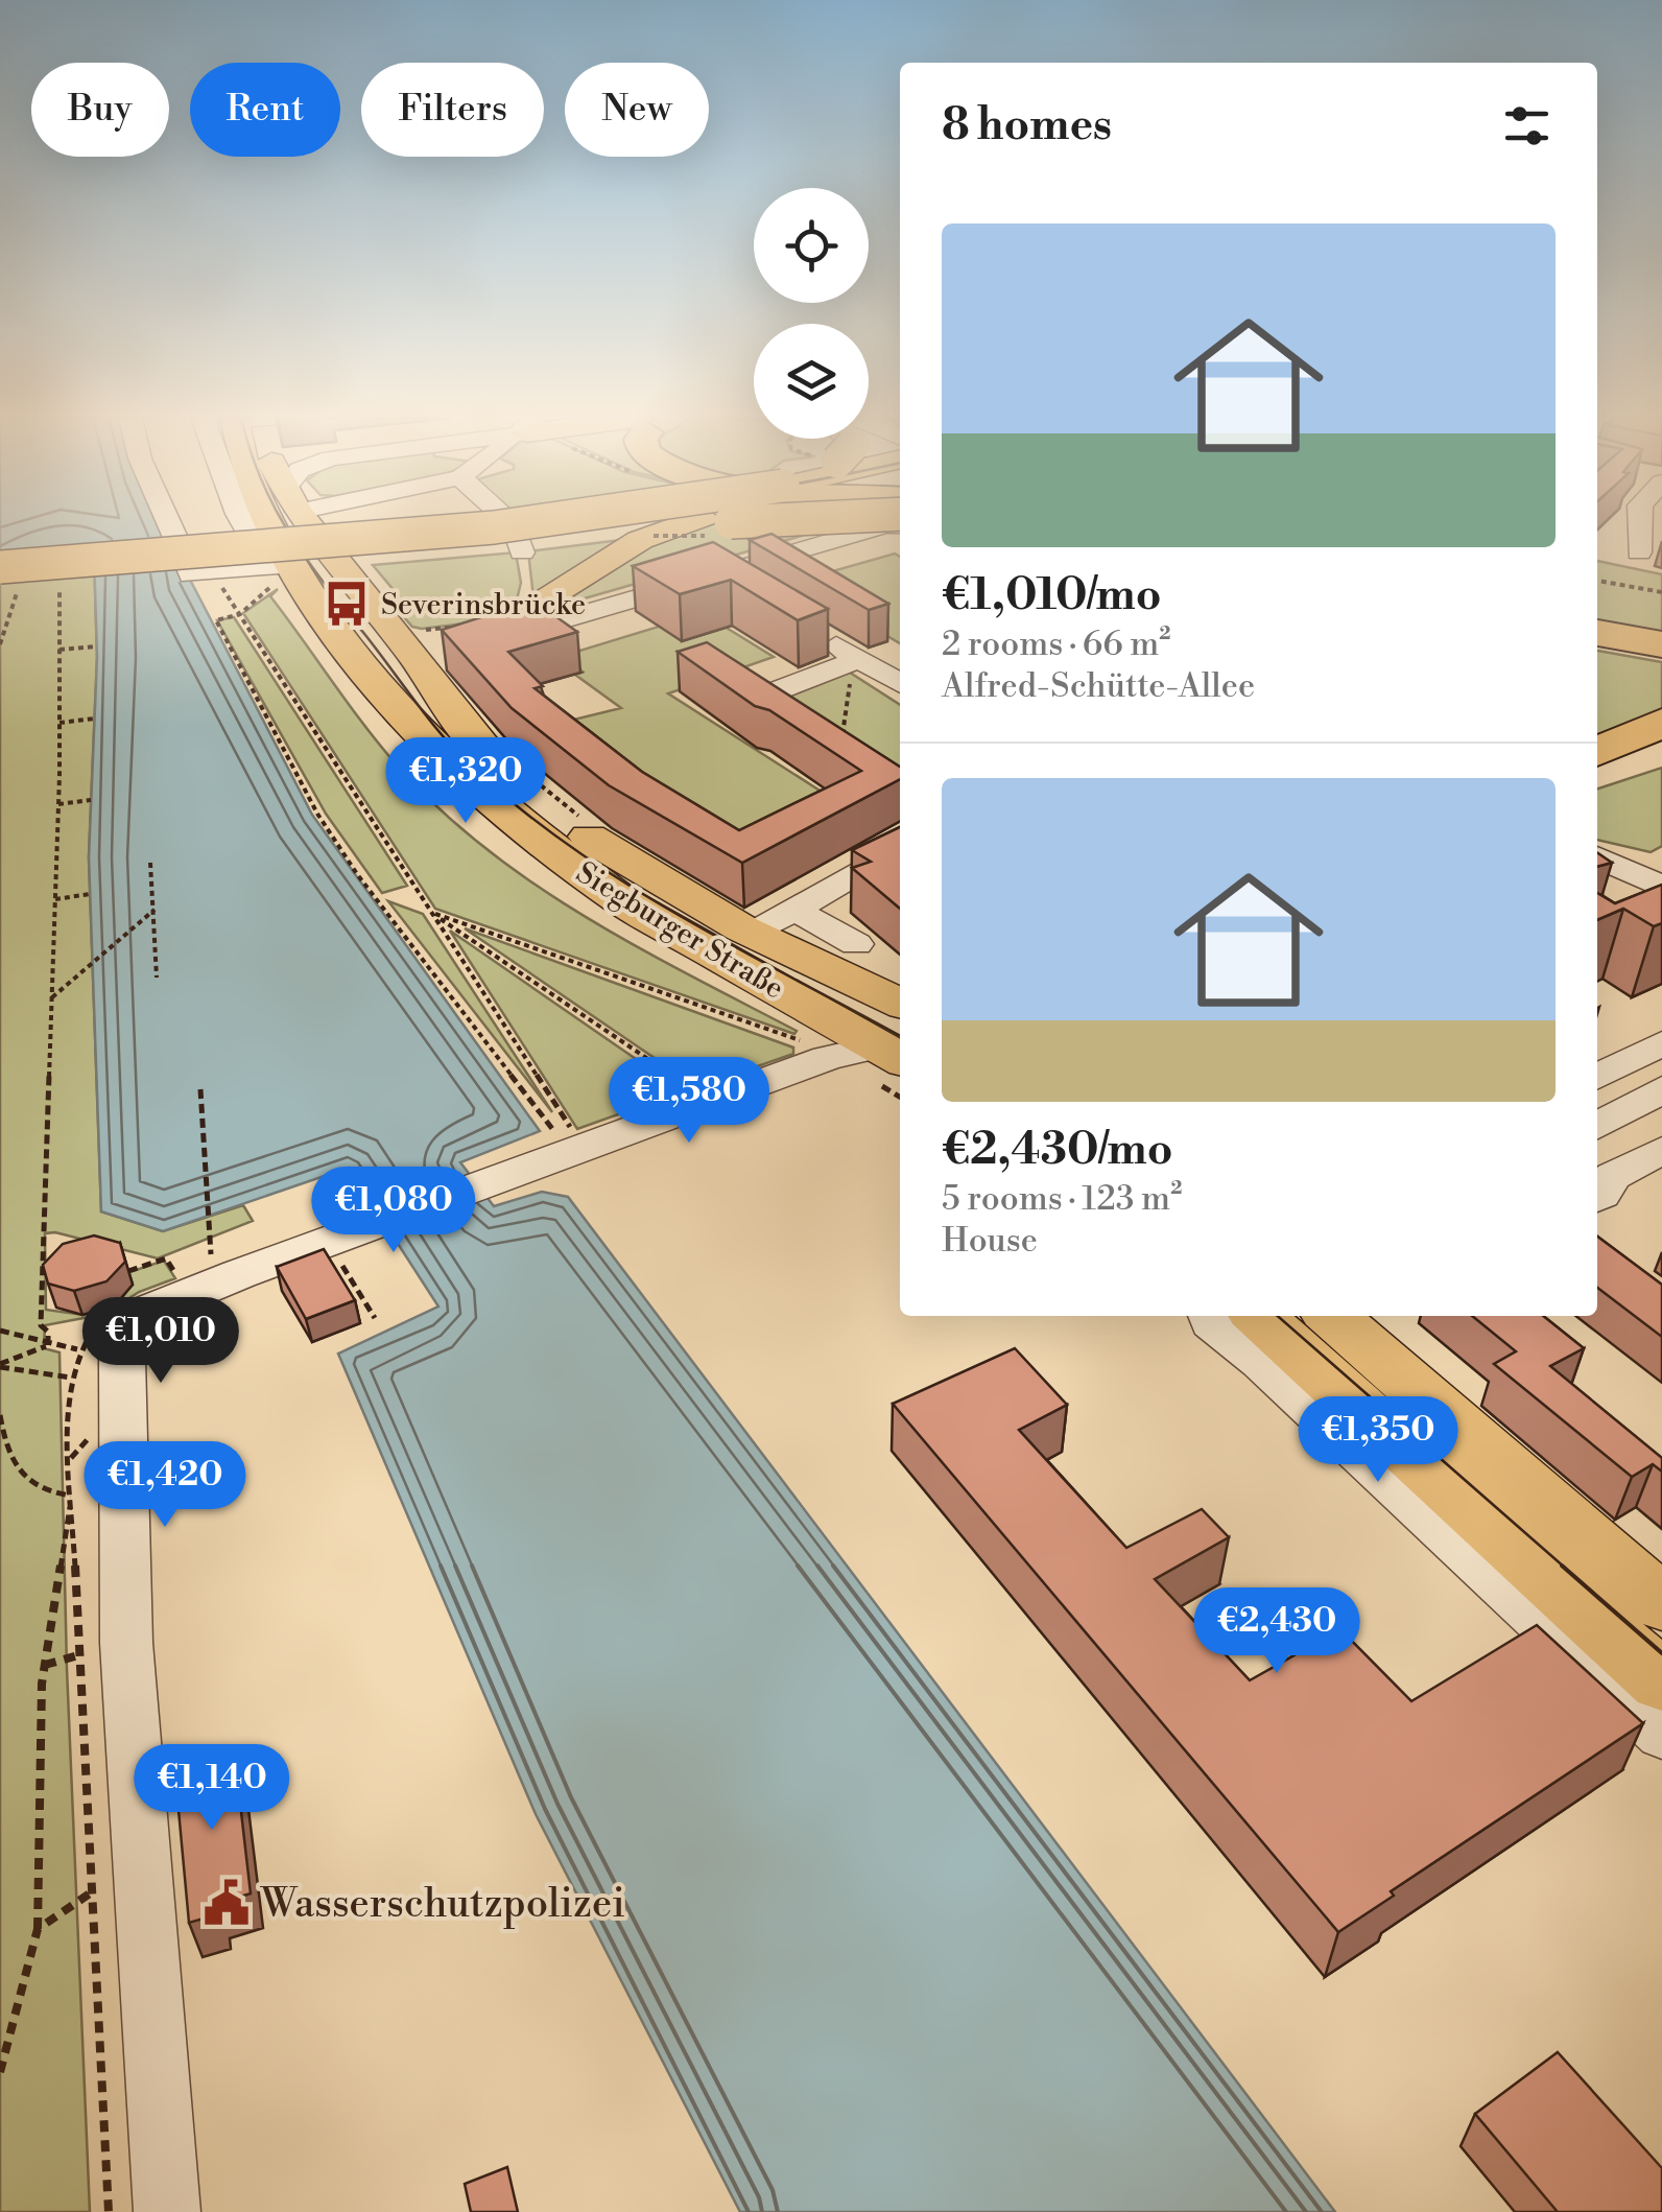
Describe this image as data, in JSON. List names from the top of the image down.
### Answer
{
  "streets": {
    "main road": ["Siegburger Straße"]
  },
  "places": {
    "bus stop": ["Severinsbrücke"],
    "public building": ["Wasserschutzpolizei"]
  },
  "page": {
    "chip": [
      "Buy",
      "Rent",
      "Filters",
      "New"
    ],
    "heading": "8 homes",
    "list": [
      {
        "name": "€1,010/mo",
        "note": "2 rooms · 66 m² · Alfred-Schütte-Allee"
      },
      {
        "name": "€2,430/mo",
        "note": "5 rooms · 123 m² · House"
      }
    ],
    "price": [
      "€1,320",
      "€1,580",
      "€1,080",
      "€1,010",
      "€1,350",
      "€1,420",
      "€2,430",
      "€1,140"
    ]
  }
}
